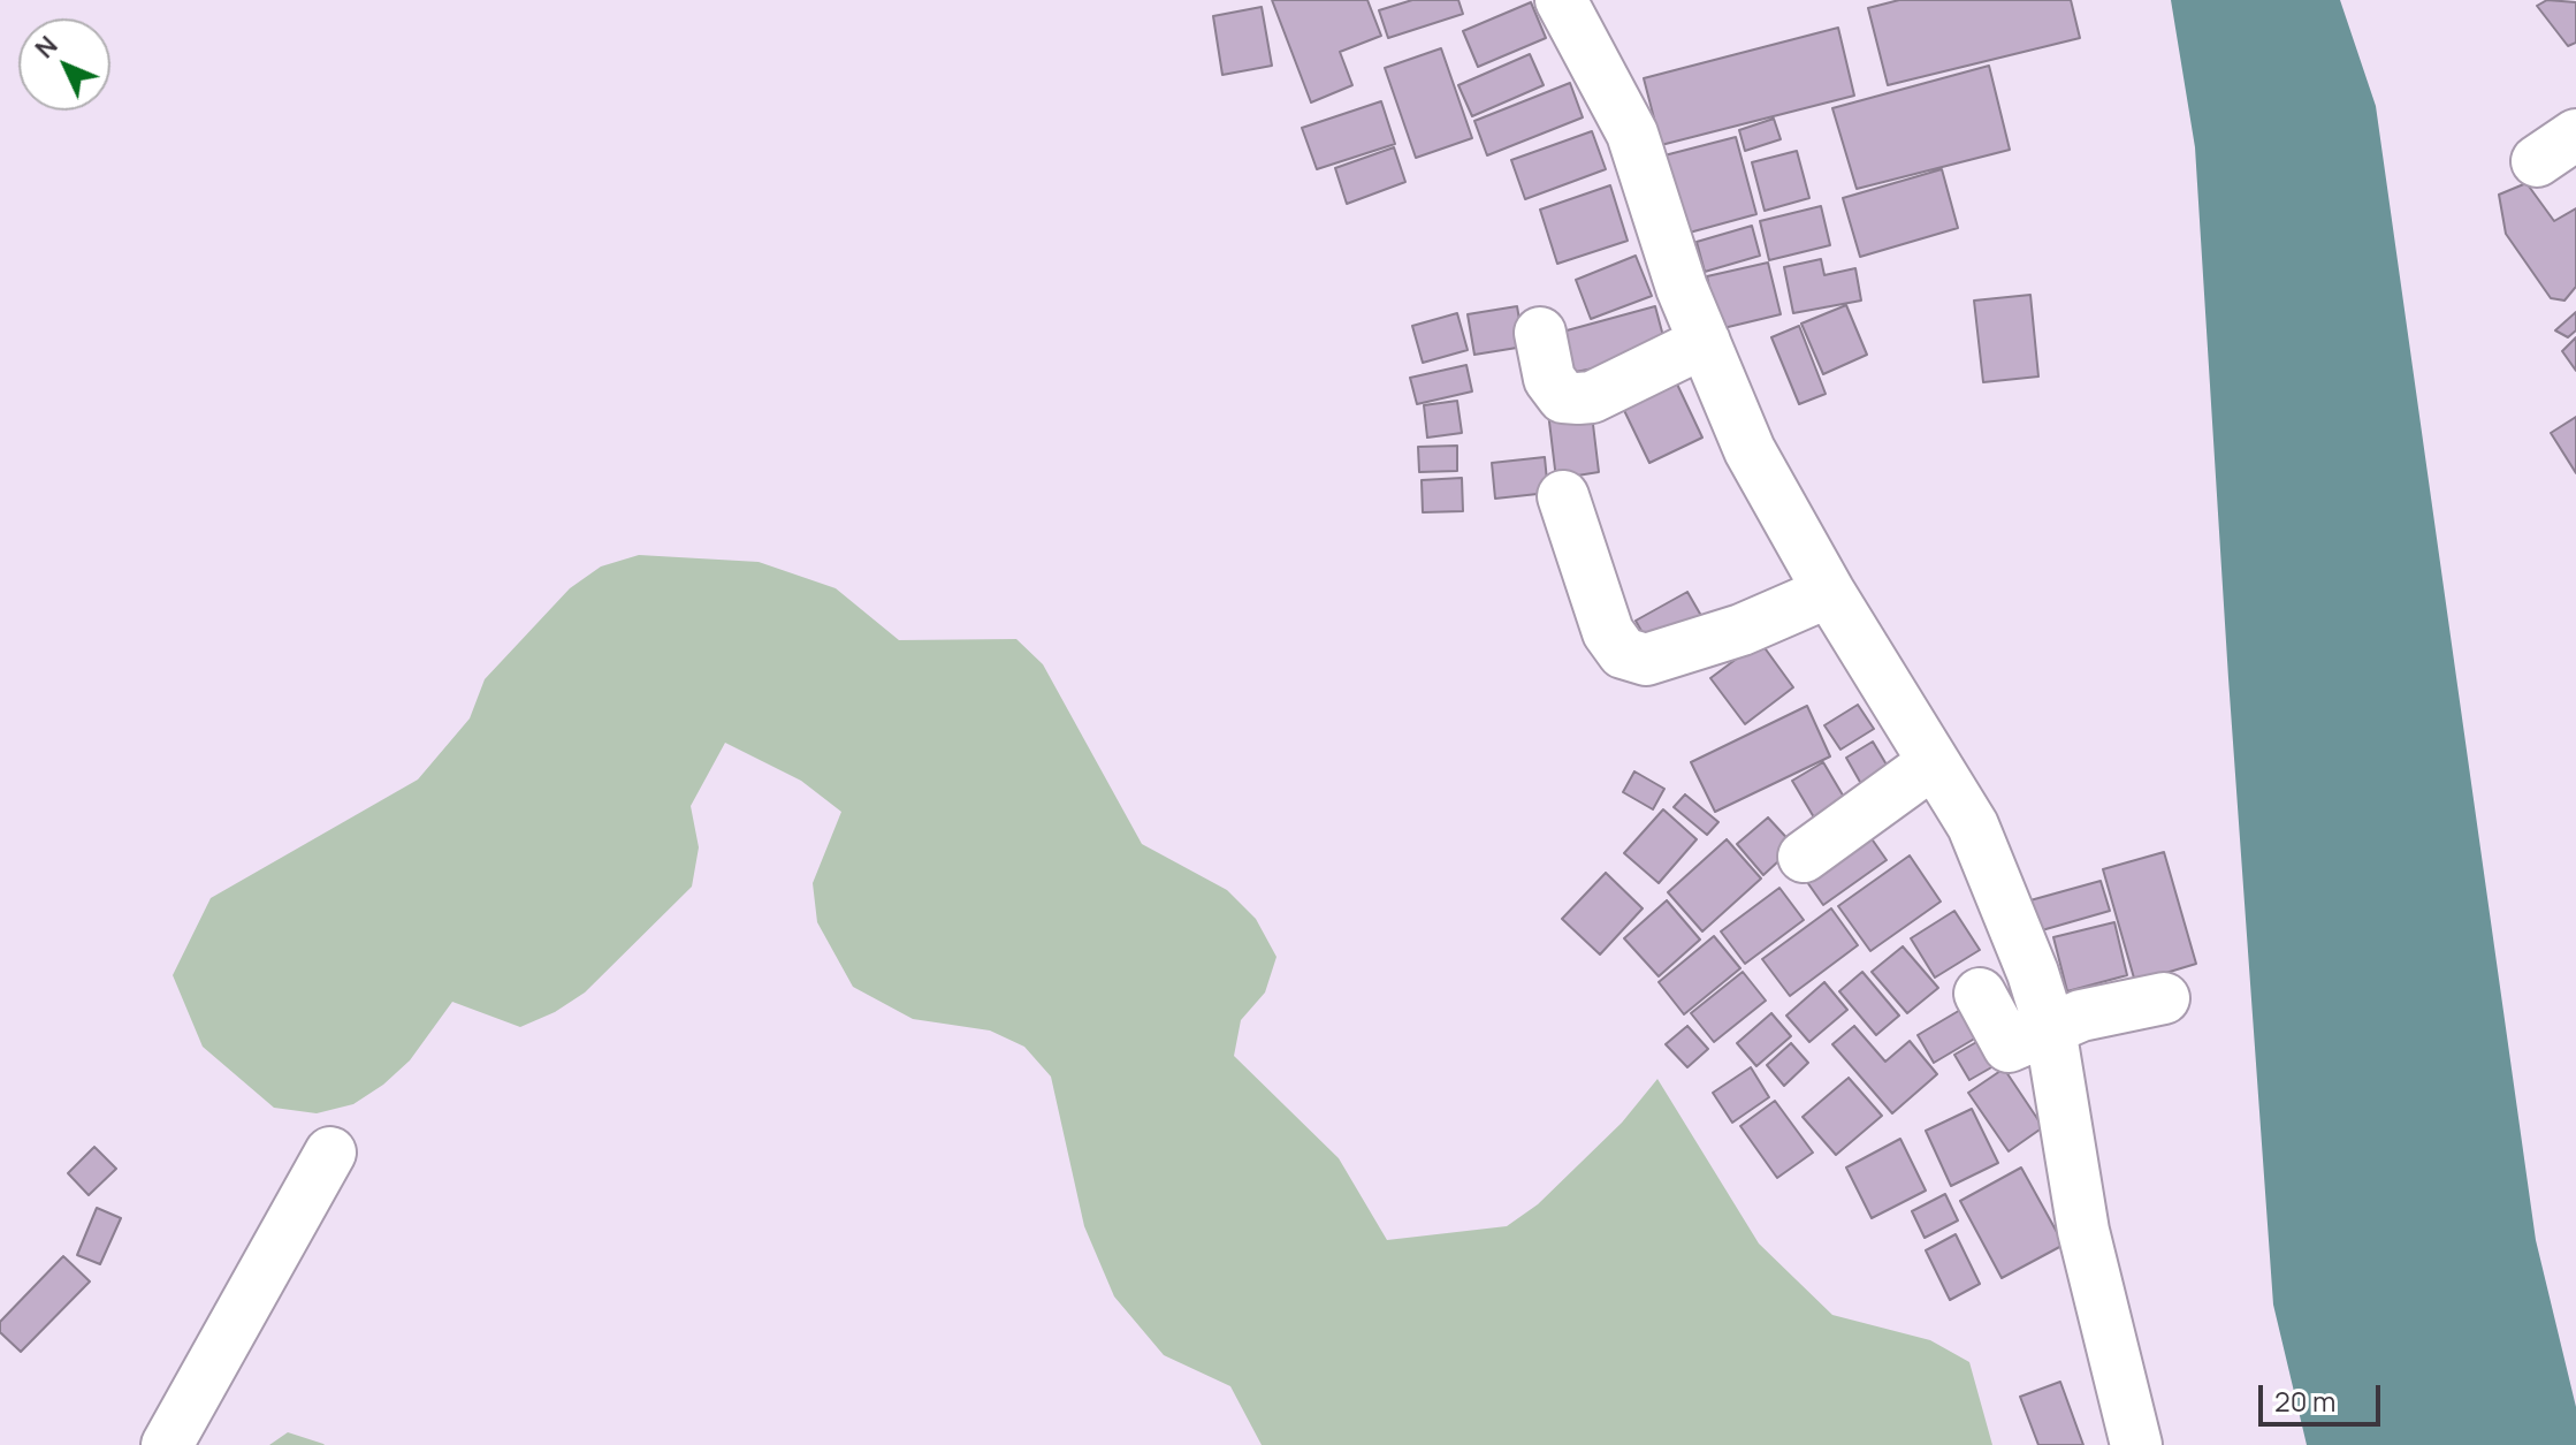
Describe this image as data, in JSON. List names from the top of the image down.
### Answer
{
  "scale_bar": "20 m",
  "north": "top left"
}
